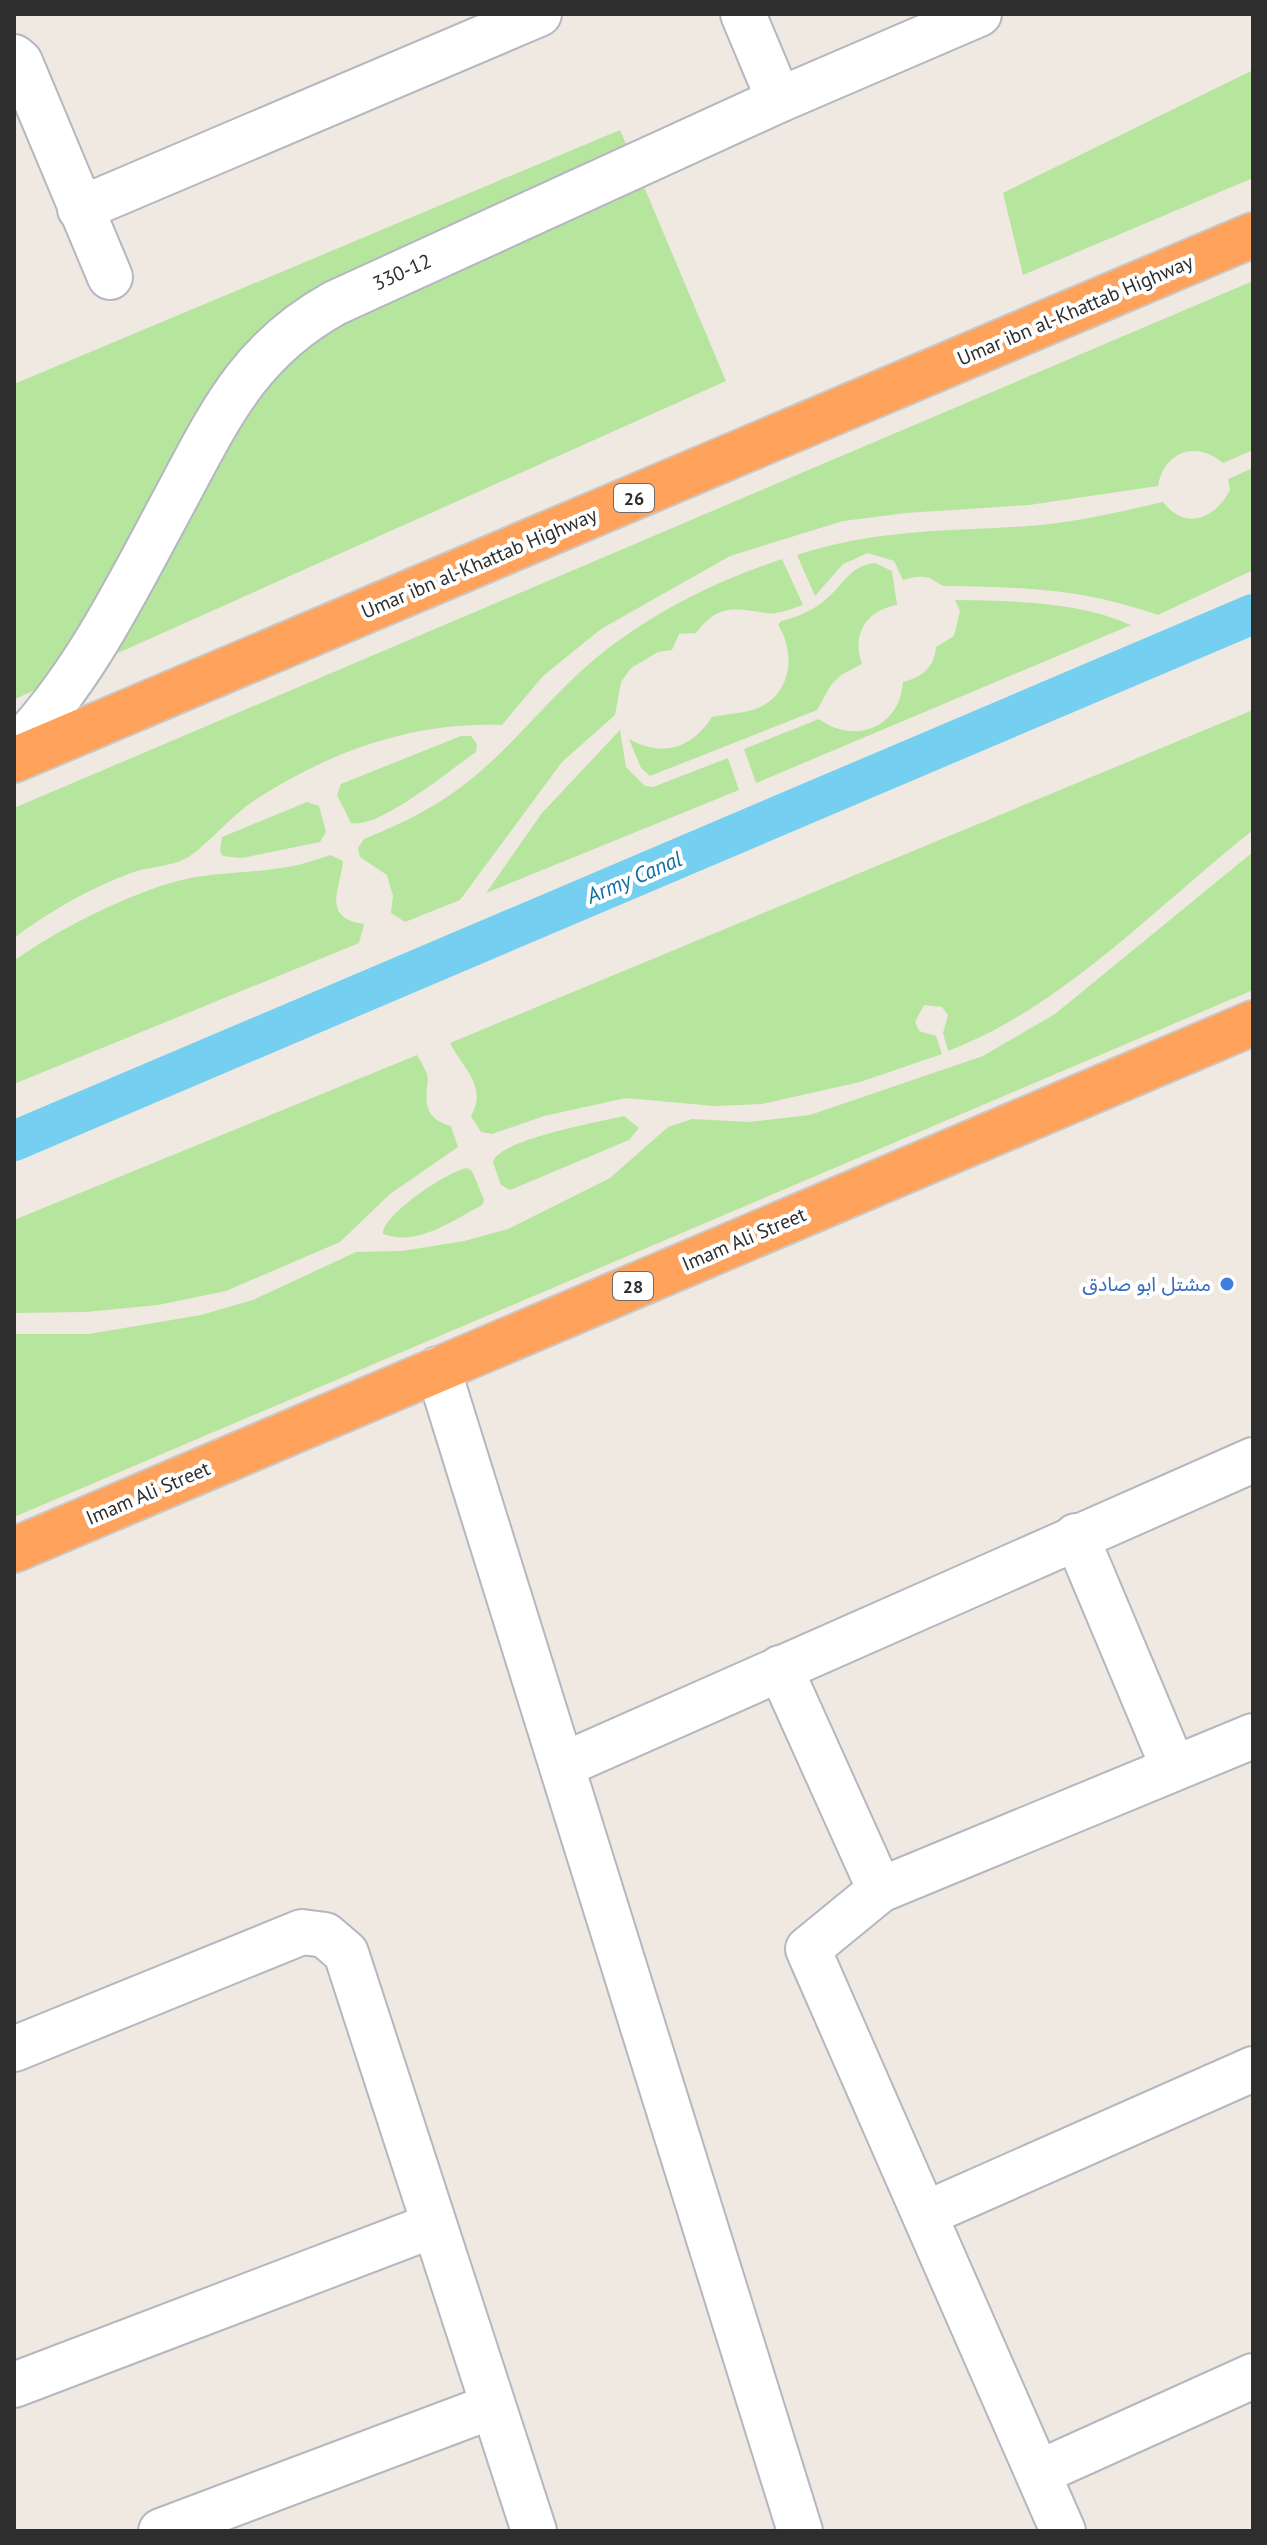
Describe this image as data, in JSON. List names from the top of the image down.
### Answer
{
  "streets": {
    "highway": [
      "Umar ibn al-Khattab Highway",
      "26",
      "Imam Ali Street",
      "28"
    ],
    "street": ["330-12"]
  },
  "water": ["Army Canal"],
  "places": ["مشتل ابو صادق"]
}
